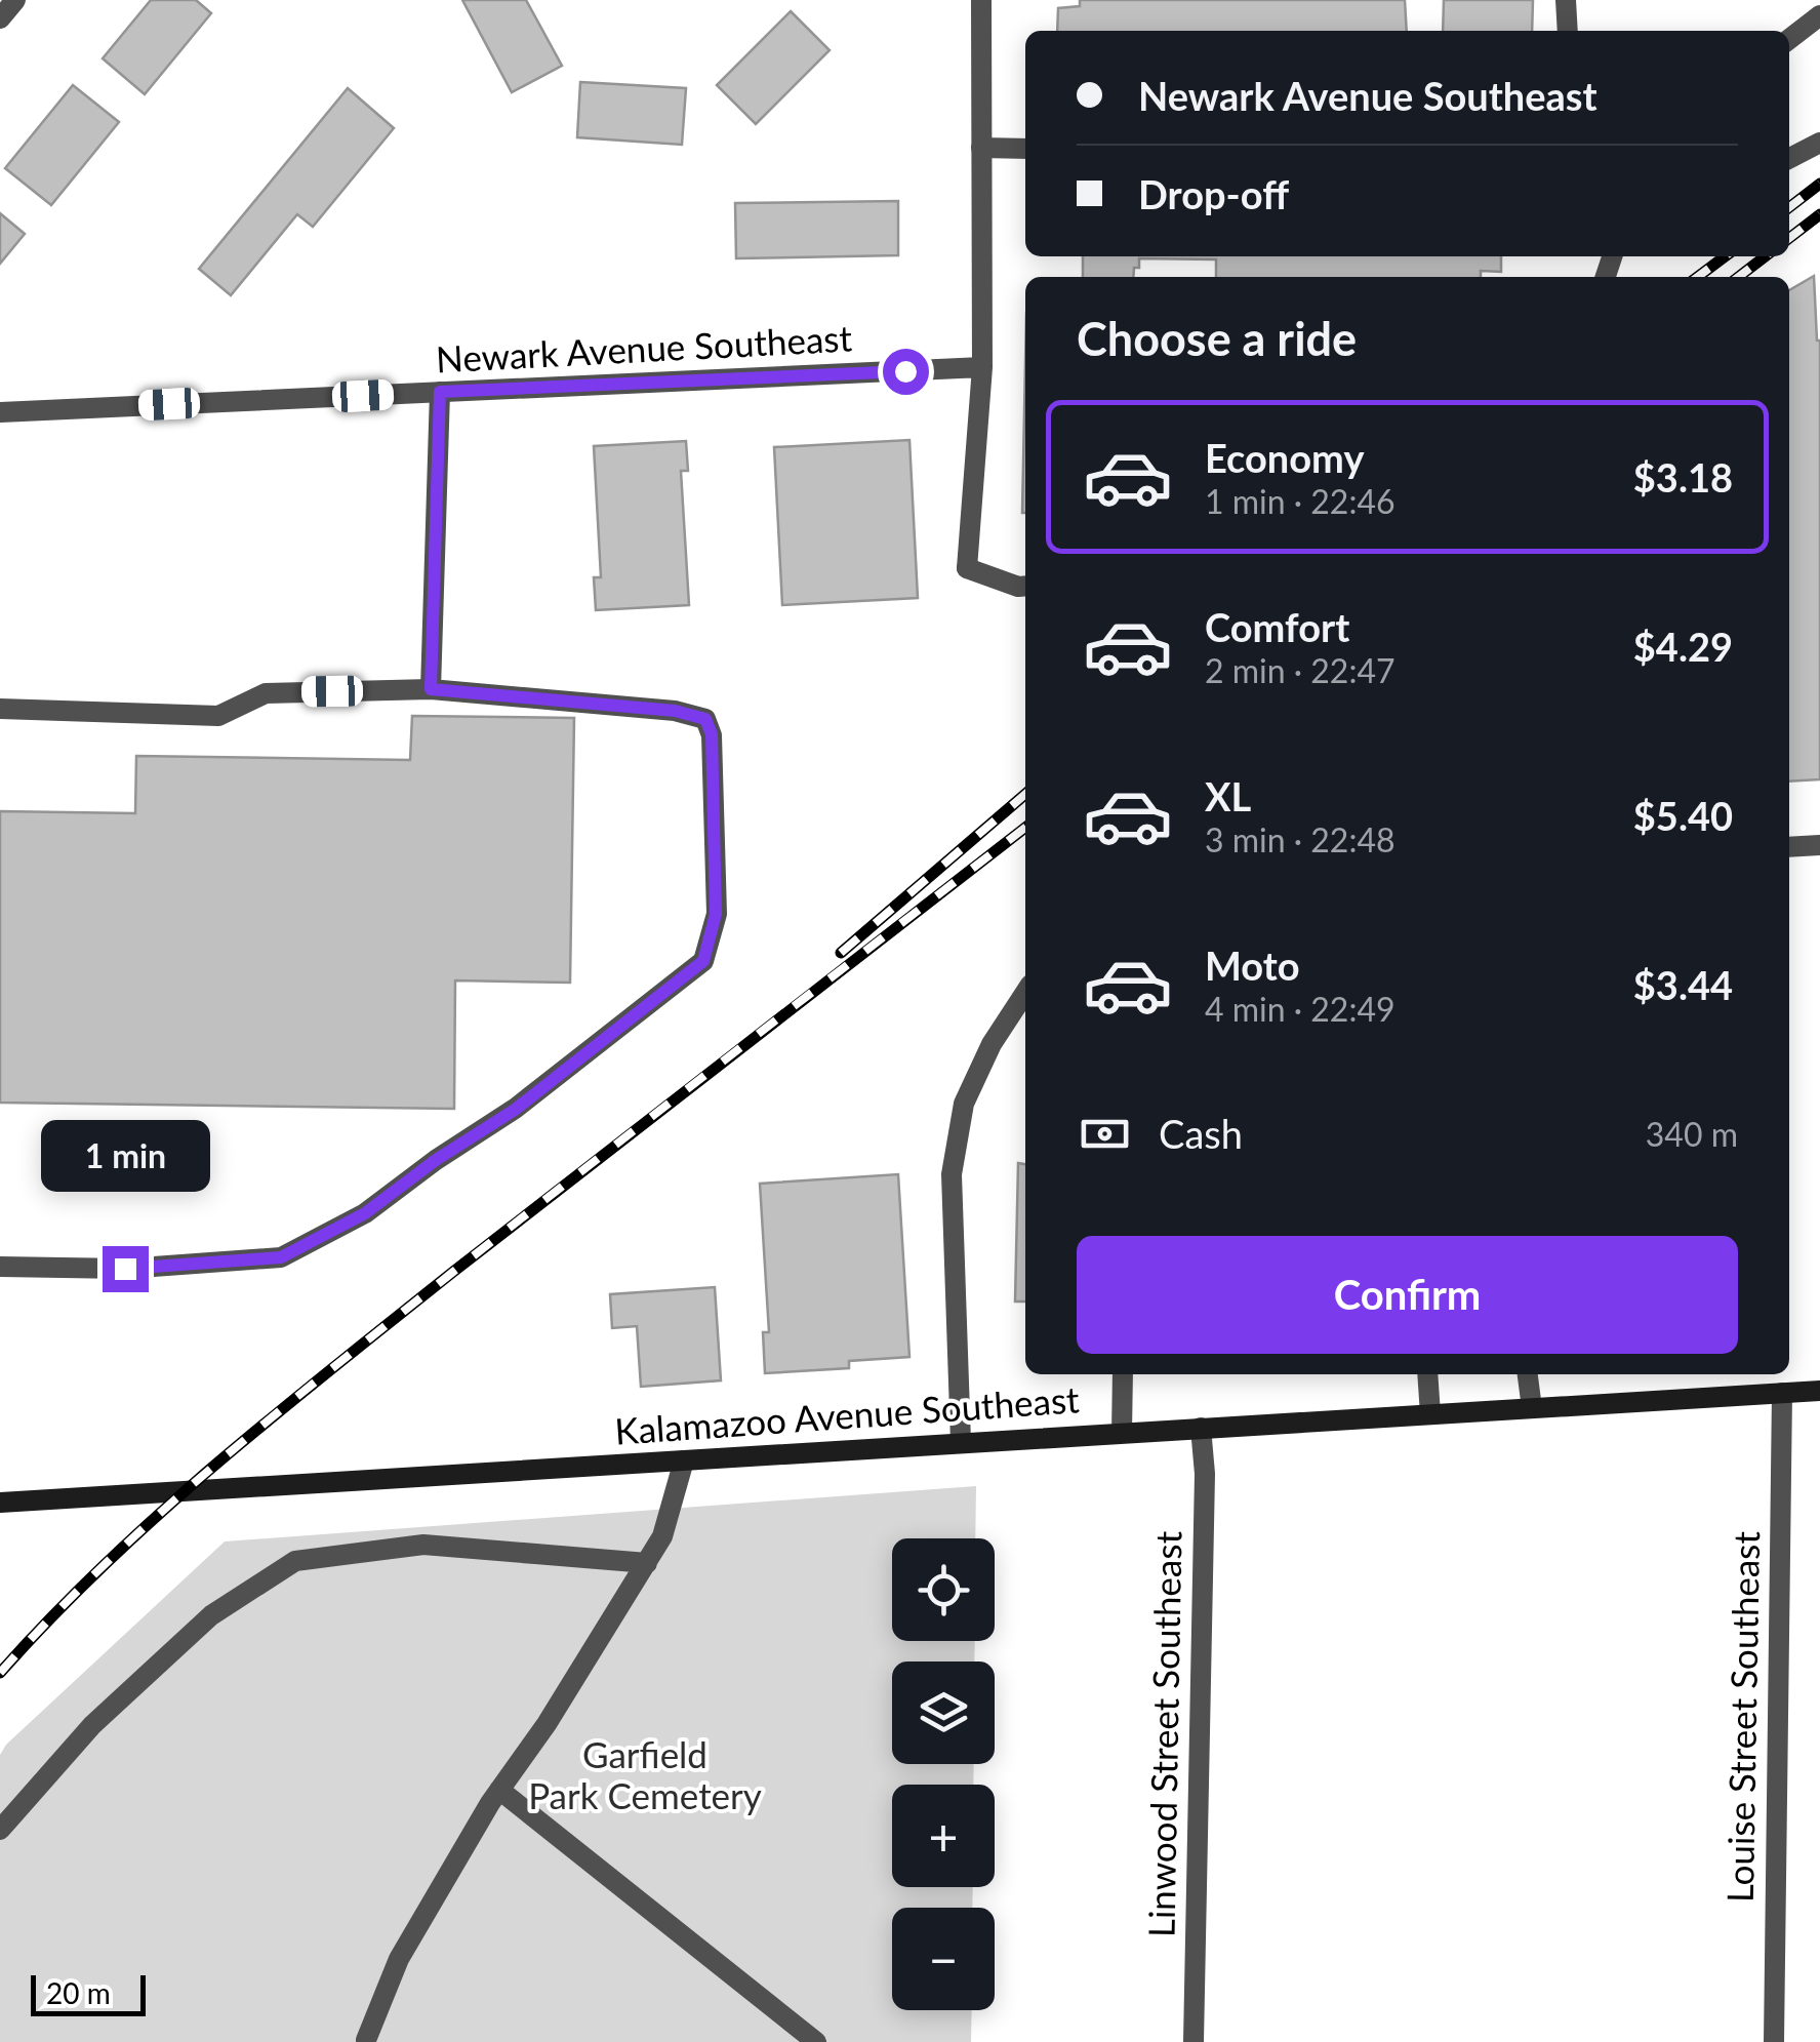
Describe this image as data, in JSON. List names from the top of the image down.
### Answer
{
  "streets": {
    "main road": ["Kalamazoo Avenue Southeast"],
    "street": ["Newark Avenue Southeast", "Louise Street Southeast", "Linwood Street Southeast"]
  },
  "crossings": [
    ["Kalamazoo Avenue Southeast", "Louise Street Southeast"],
    ["Kalamazoo Avenue Southeast", "Linwood Street Southeast"]
  ],
  "parks": ["Garfield Park Cemetery"],
  "scale_bar": "20 m",
  "page": {
    "banner": ["Newark Avenue Southeast", "Drop-off"],
    "heading": "Choose a ride",
    "list": [
      {
        "name": "Economy",
        "note": "1 min · 22:46",
        "value": "$3.18"
      },
      {
        "name": "Comfort",
        "note": "2 min · 22:47",
        "value": "$4.29"
      },
      {
        "name": "XL",
        "note": "3 min · 22:48",
        "value": "$5.40"
      },
      {
        "name": "Moto",
        "note": "4 min · 22:49",
        "value": "$3.44"
      }
    ],
    "pay": ["Cash", "340 m"],
    "bubble": "1 min",
    "buttons": "Confirm",
    "map_buttons": ["+", "−"],
    "scale": "20 m"
  }
}
